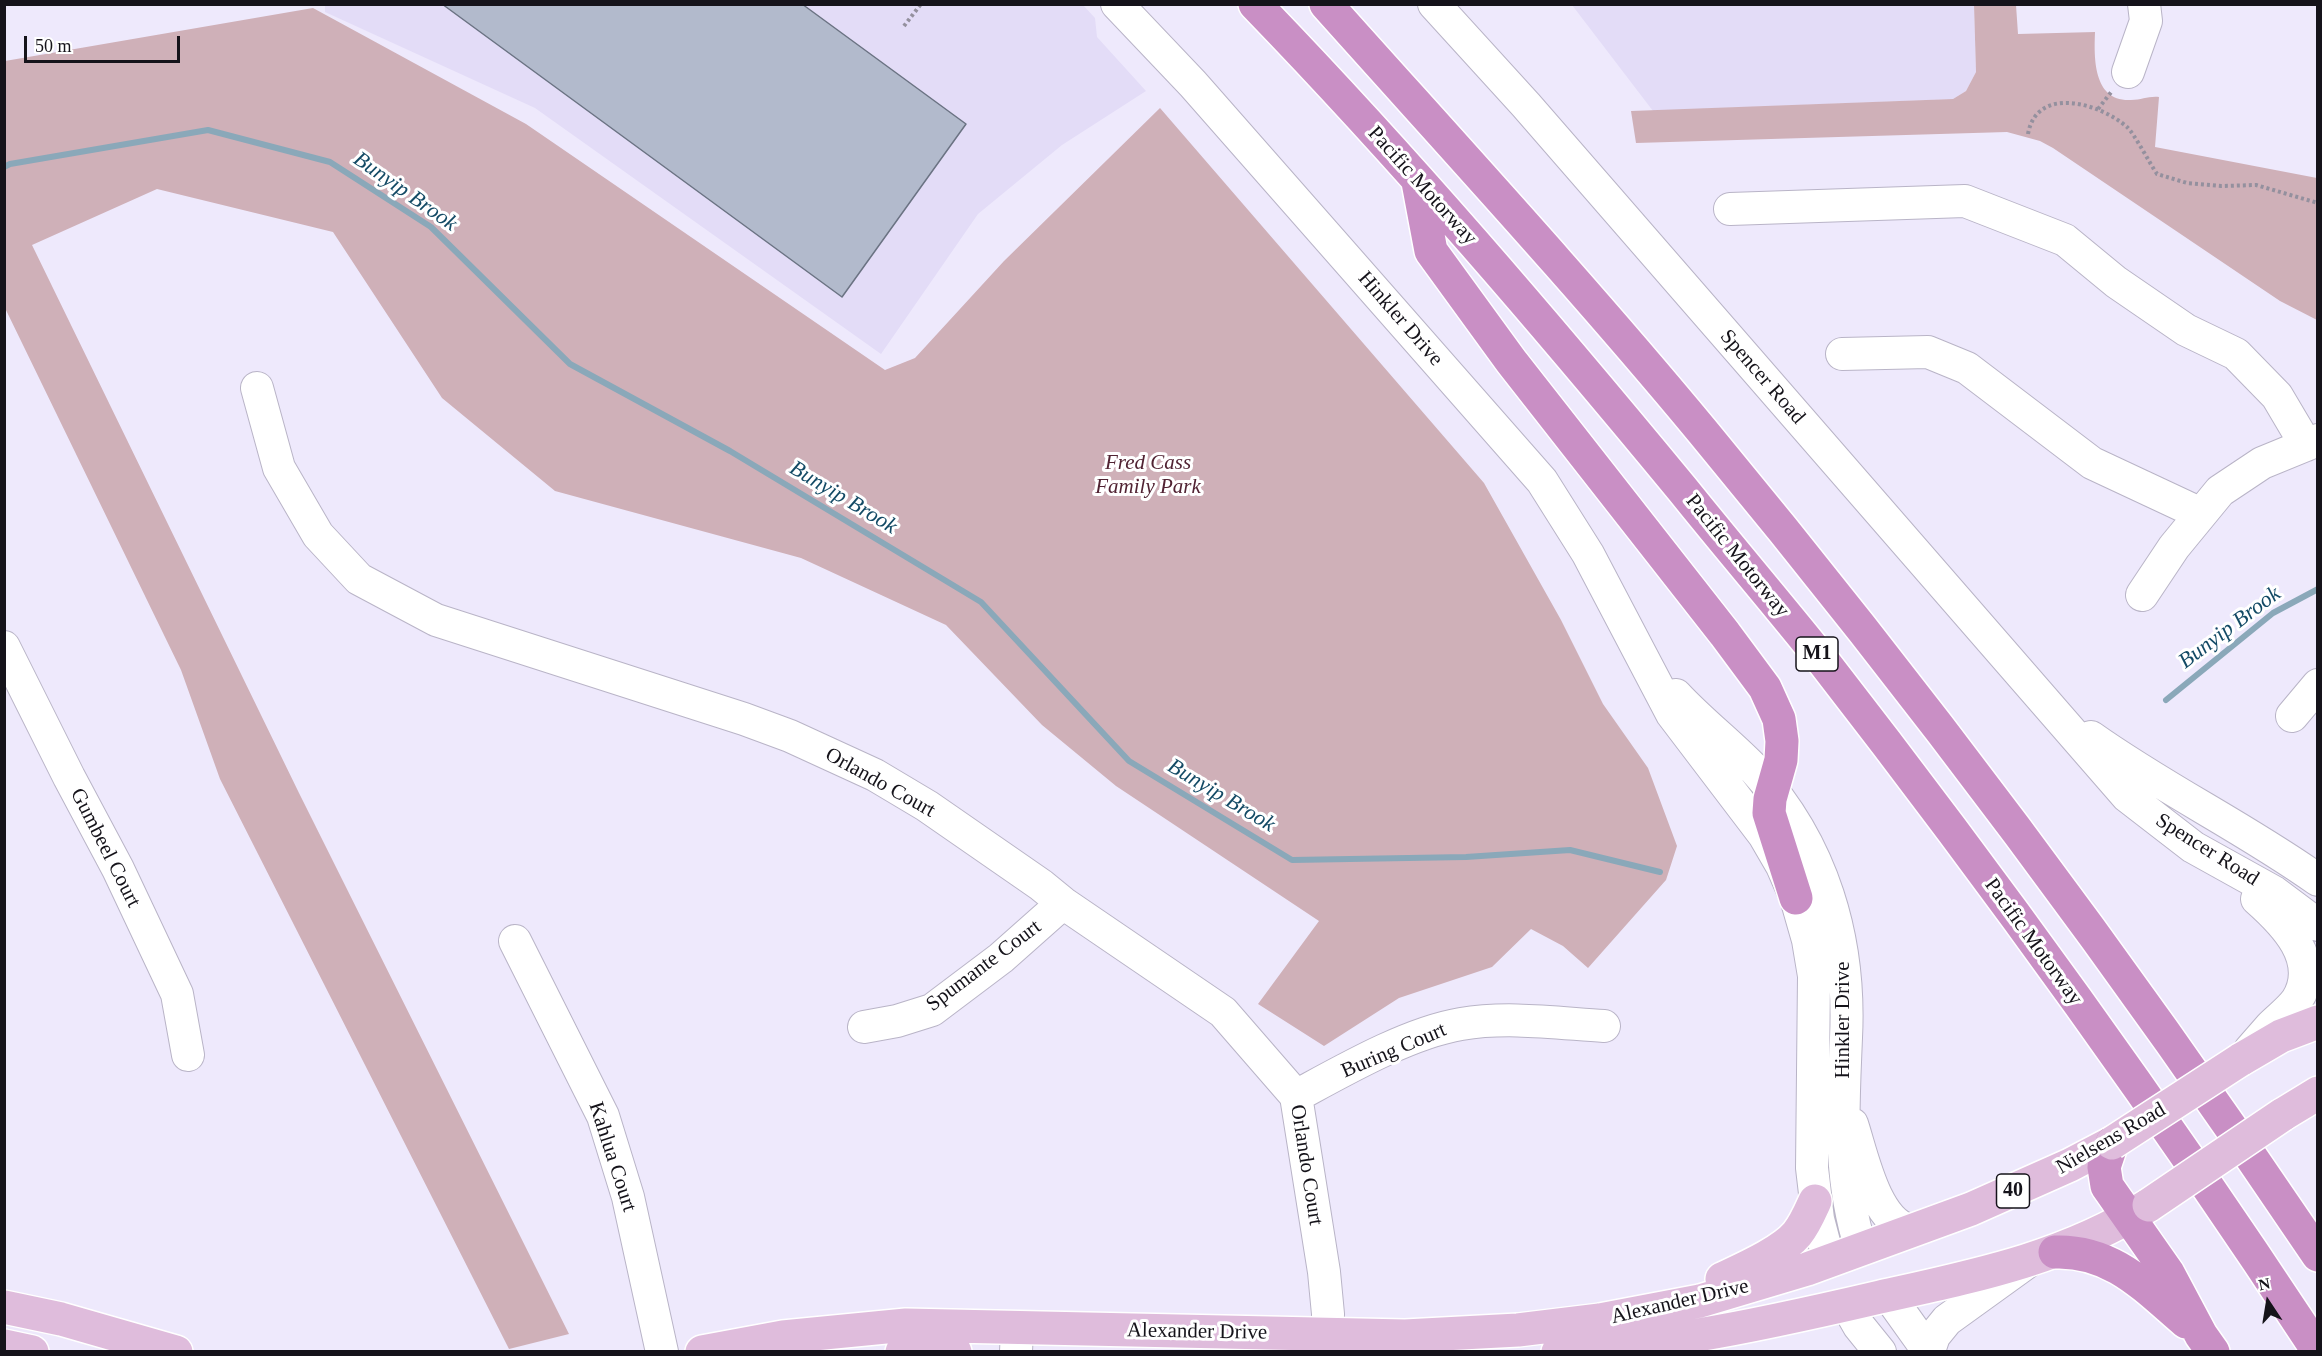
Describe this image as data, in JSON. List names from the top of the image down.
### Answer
{
  "streets": {
    "highway": ["Pacific Motorway", "M1"],
    "main road": [
      "Hinkler Drive",
      "Nielsens Road",
      "40",
      "Alexander Drive"
    ],
    "street": [
      "Spencer Road",
      "Orlando Court",
      "Gumbeel Court",
      "Spumante Court",
      "Buring Court",
      "Kahlua Court"
    ]
  },
  "crossings": [
    ["Hinkler Drive", "Nielsens Road"],
    ["Hinkler Drive", "40"],
    ["Hinkler Drive", "Alexander Drive"],
    ["Orlando Court", "Spumante Court"],
    ["Orlando Court", "Buring Court"],
    ["Orlando Court", "Alexander Drive"],
    ["Nielsens Road", "40"],
    ["40", "Alexander Drive"]
  ],
  "water": ["Bunyip Brook"],
  "parks": ["Fred Cass Family Park"],
  "scale_bar": "50 m",
  "north": "top"
}
